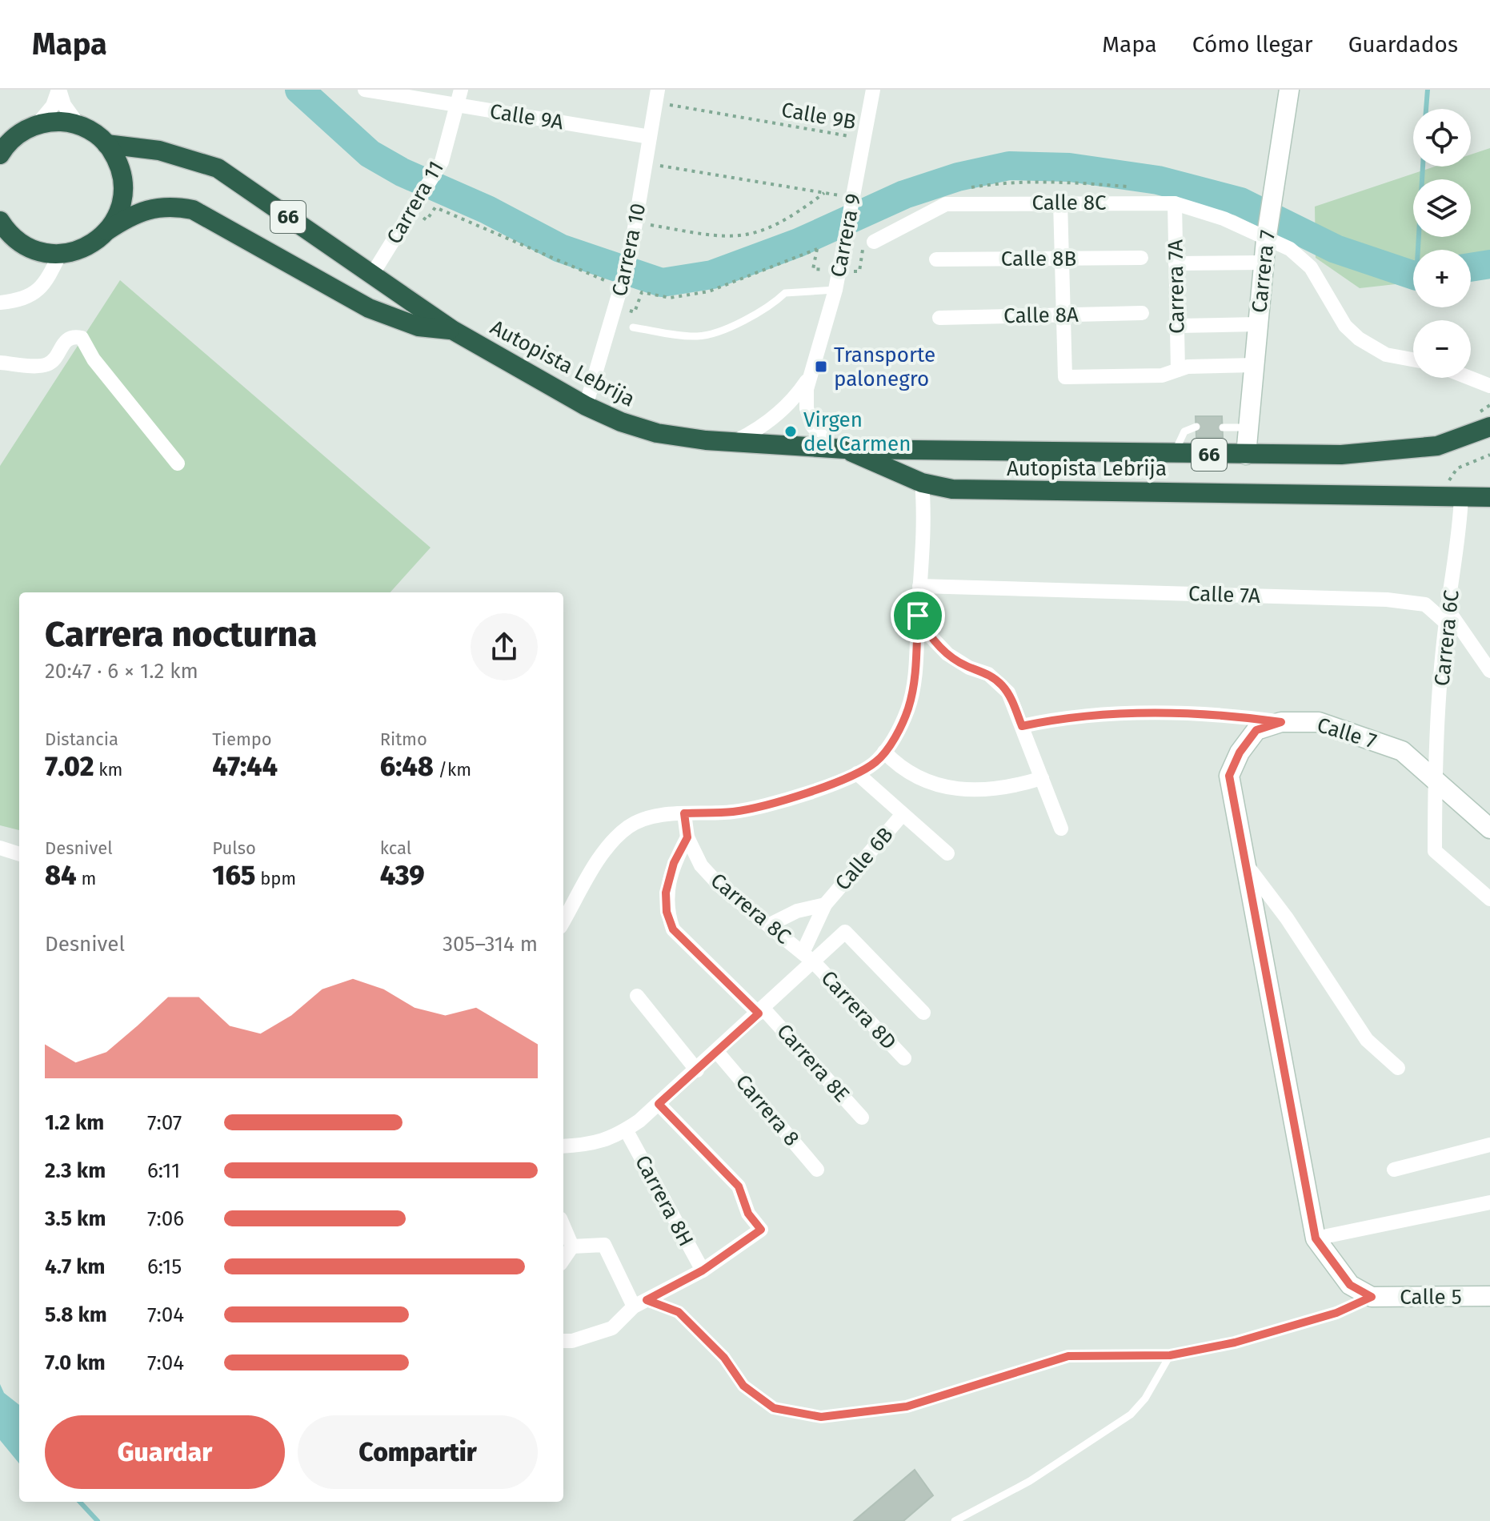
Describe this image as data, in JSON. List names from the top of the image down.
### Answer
{
  "streets": {
    "highway": ["66", "Autopista Lebrija"],
    "street": [
      "Calle 9A",
      "Carrera 11",
      "Calle 8C",
      "Carrera 9",
      "Carrera 10",
      "Calle 8B",
      "Carrera 7",
      "Carrera 7A",
      "Calle 8A",
      "Calle 7A",
      "Carrera 6C",
      "Calle 7",
      "Calle 6B",
      "Carrera 8C",
      "Carrera 8D",
      "Carrera 8E",
      "Carrera 8",
      "Carrera 8H",
      "Calle 5"
    ],
    "path": ["Calle 9B"]
  },
  "crossings": [
    ["Calle 9B", "Carrera 9"],
    ["Calle 9B", "Carrera 10"],
    ["Calle 9A", "Carrera 11"],
    ["Calle 9A", "Carrera 10"],
    ["Carrera 11", "Autopista Lebrija"],
    ["Calle 8C", "Carrera 7"],
    ["Calle 8C", "Carrera 7A"],
    ["Carrera 9", "Autopista Lebrija"],
    ["Carrera 10", "Autopista Lebrija"],
    ["Carrera 7", "Autopista Lebrija"],
    ["Autopista Lebrija", "Carrera 6C"],
    ["Calle 7A", "Carrera 6C"],
    ["Carrera 6C", "Calle 7"],
    ["Calle 6B", "Carrera 8C"],
    ["Calle 6B", "Carrera 8D"],
    ["Carrera 8C", "Carrera 8D"]
  ],
  "places": {
    "transit": ["Transporte palonegro"],
    "other": ["Virgen del Carmen"]
  },
  "page": {
    "header": "Mapa",
    "nav": ["Mapa", "Cómo llegar", "Guardados"],
    "map_buttons": ["+", "−"],
    "heading": ["Carrera nocturna", "20:47 · 6 × 1.2 km"],
    "stats": [
      ["Distancia", "7.02 km"],
      ["Tiempo", "47:44"],
      ["Ritmo", "6:48 /km"],
      ["Desnivel", "84 m"],
      ["Pulso", "165 bpm"],
      ["kcal", "439"]
    ],
    "chart": ["Desnivel", "305–314 m"],
    "list": [
      {
        "name": "1.2 km",
        "note": "7:07"
      },
      {
        "name": "2.3 km",
        "note": "6:11"
      },
      {
        "name": "3.5 km",
        "note": "7:06"
      },
      {
        "name": "4.7 km",
        "note": "6:15"
      },
      {
        "name": "5.8 km",
        "note": "7:04"
      },
      {
        "name": "7.0 km",
        "note": "7:04"
      }
    ],
    "buttons": ["Guardar", "Compartir"]
  }
}
